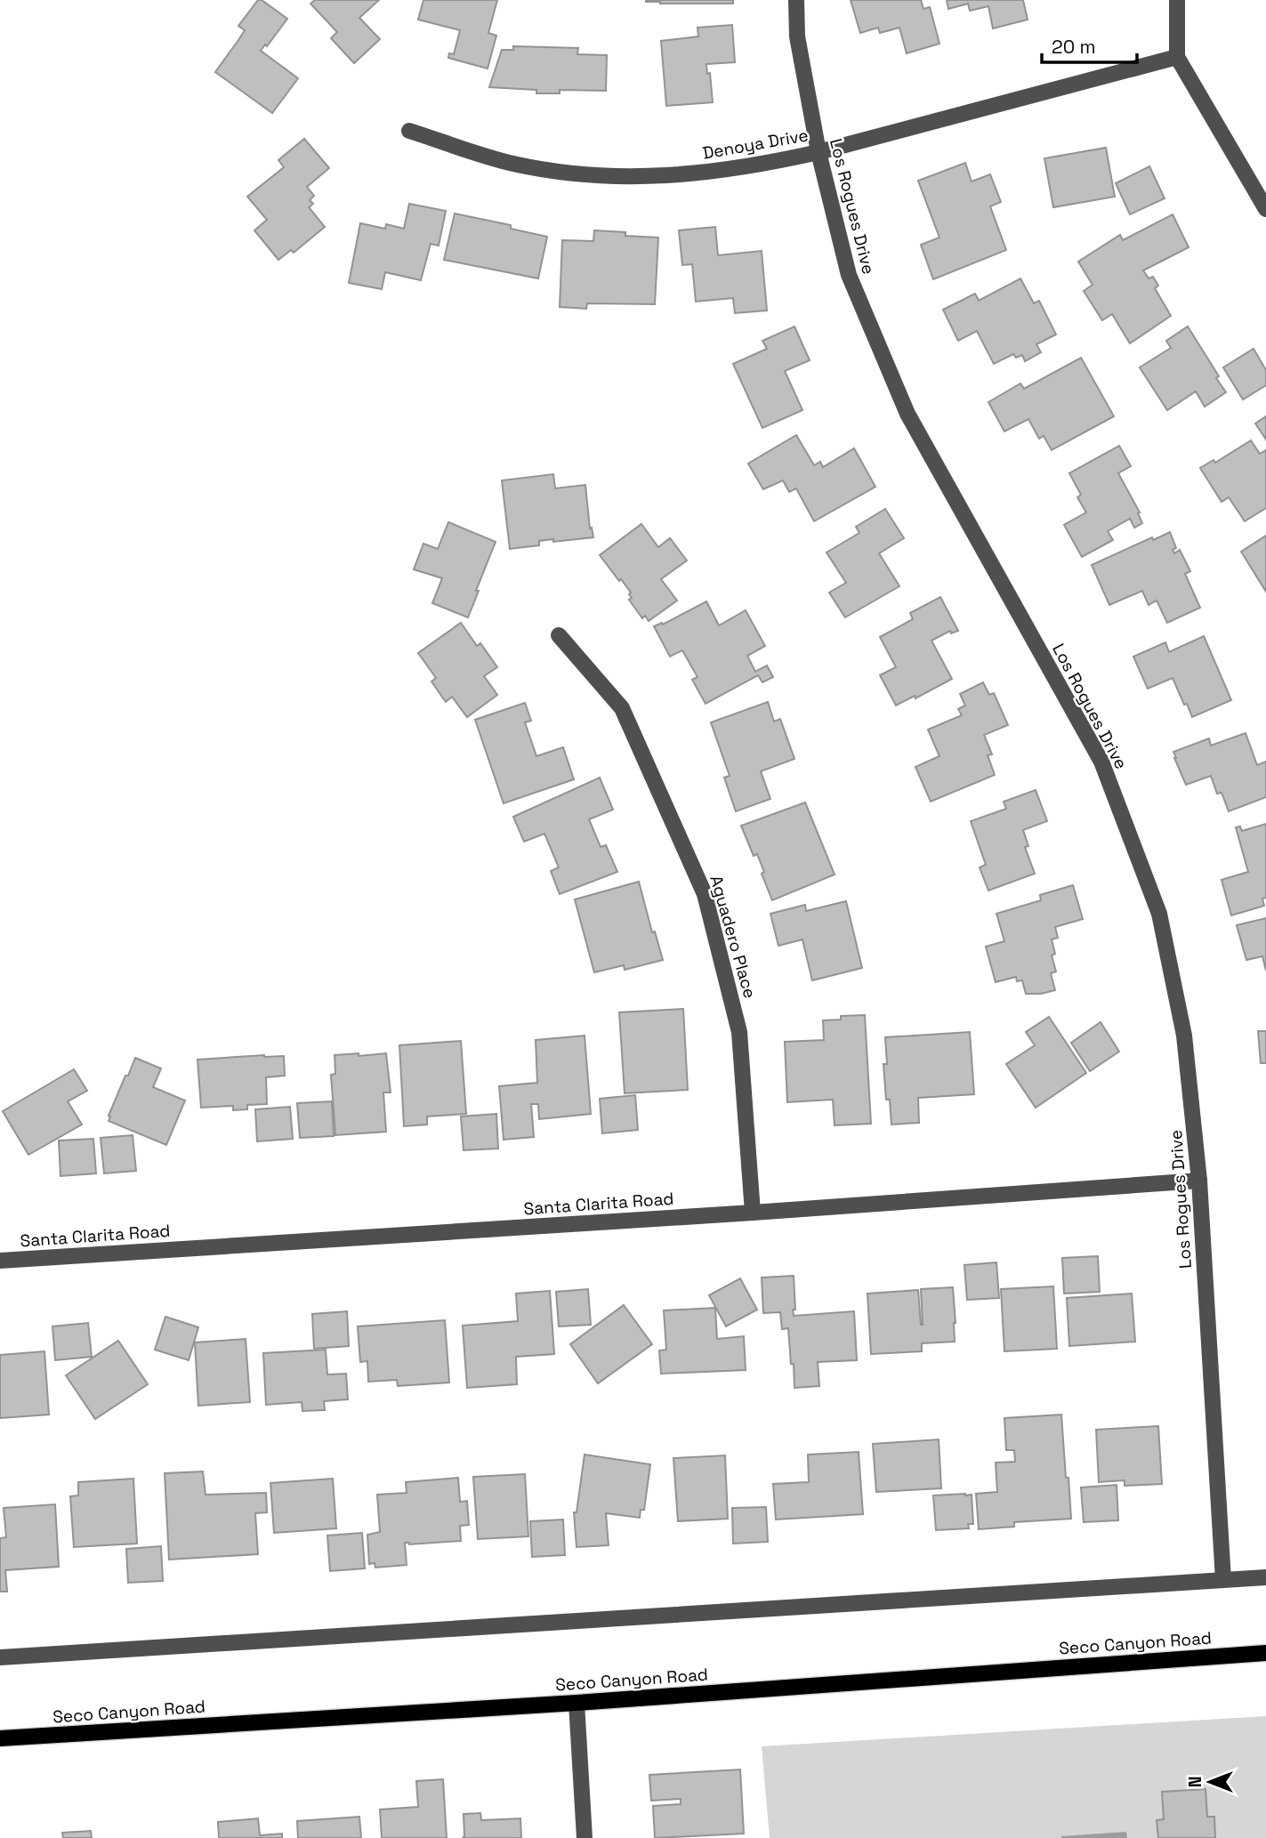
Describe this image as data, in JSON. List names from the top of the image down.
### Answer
{
  "streets": {
    "main road": ["Seco Canyon Road"],
    "street": [
      "Denoya Drive",
      "Los Rogues Drive",
      "Aguadero Place",
      "Santa Clarita Road"
    ]
  },
  "crossings": [
    ["Denoya Drive", "Los Rogues Drive"],
    ["Los Rogues Drive", "Santa Clarita Road"],
    ["Aguadero Place", "Santa Clarita Road"]
  ],
  "scale_bar": "20 m",
  "north": "left"
}
